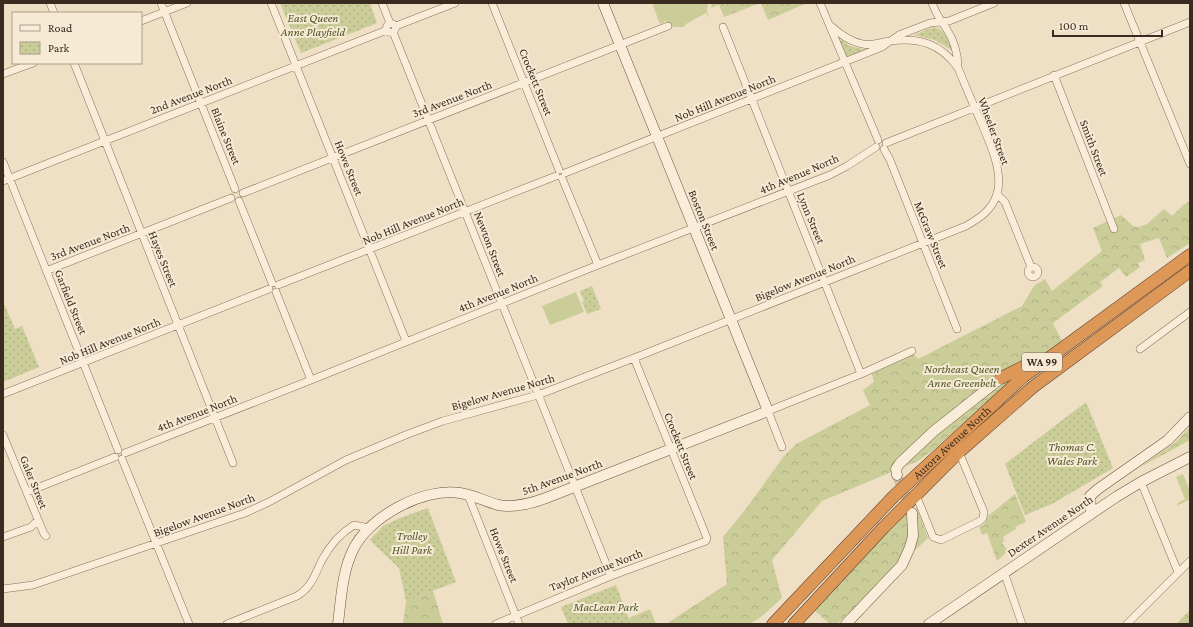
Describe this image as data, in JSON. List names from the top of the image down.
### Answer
{
  "streets": {
    "highway": ["WA 99", "Aurora Avenue North"],
    "street": [
      "Crockett Street",
      "2nd Avenue North",
      "Nob Hill Avenue North",
      "3rd Avenue North",
      "Wheeler Street",
      "Blaine Street",
      "Smith Street",
      "Howe Street",
      "4th Avenue North",
      "Lynn Street",
      "Boston Street",
      "McGraw Street",
      "Newton Street",
      "Hayes Street",
      "Bigelow Avenue North",
      "Garfield Street",
      "5th Avenue North",
      "Galer Street",
      "Dexter Avenue North",
      "Taylor Avenue North"
    ]
  },
  "crossings": [
    ["Crockett Street", "Nob Hill Avenue North"],
    ["Crockett Street", "3rd Avenue North"],
    ["Crockett Street", "4th Avenue North"],
    ["Crockett Street", "Bigelow Avenue North"],
    ["Crockett Street", "5th Avenue North"],
    ["Crockett Street", "Taylor Avenue North"],
    ["2nd Avenue North", "Blaine Street"],
    ["2nd Avenue North", "Howe Street"],
    ["2nd Avenue North", "Newton Street"],
    ["2nd Avenue North", "Hayes Street"],
    ["2nd Avenue North", "Garfield Street"],
    ["Nob Hill Avenue North", "Wheeler Street"],
    ["Nob Hill Avenue North", "Howe Street"],
    ["Nob Hill Avenue North", "Lynn Street"],
    ["Nob Hill Avenue North", "Boston Street"],
    ["Nob Hill Avenue North", "Newton Street"],
    ["Nob Hill Avenue North", "Hayes Street"],
    ["Nob Hill Avenue North", "Garfield Street"],
    ["3rd Avenue North", "Blaine Street"],
    ["3rd Avenue North", "Howe Street"],
    ["3rd Avenue North", "Boston Street"],
    ["3rd Avenue North", "Newton Street"],
    ["3rd Avenue North", "Hayes Street"],
    ["3rd Avenue North", "Garfield Street"],
    ["Wheeler Street", "Bigelow Avenue North"],
    ["Howe Street", "4th Avenue North"],
    ["Howe Street", "5th Avenue North"],
    ["Howe Street", "Taylor Avenue North"],
    ["4th Avenue North", "Lynn Street"],
    ["4th Avenue North", "Boston Street"],
    ["4th Avenue North", "Newton Street"],
    ["4th Avenue North", "Hayes Street"],
    ["4th Avenue North", "Garfield Street"],
    ["4th Avenue North", "Galer Street"],
    ["Lynn Street", "Bigelow Avenue North"],
    ["Lynn Street", "5th Avenue North"],
    ["Boston Street", "Bigelow Avenue North"],
    ["Boston Street", "5th Avenue North"],
    ["McGraw Street", "Bigelow Avenue North"],
    ["Newton Street", "Bigelow Avenue North"],
    ["Newton Street", "5th Avenue North"],
    ["Newton Street", "Taylor Avenue North"],
    ["Bigelow Avenue North", "Garfield Street"]
  ],
  "parks": [
    "East Queen Anne Playfield",
    "Northeast Queen Anne Greenbelt",
    "Thomas C. Wales Park",
    "Trolley Hill Park",
    "MacLean Park"
  ],
  "legend": ["Road", "Park"],
  "scale_bar": "100 m"
}
